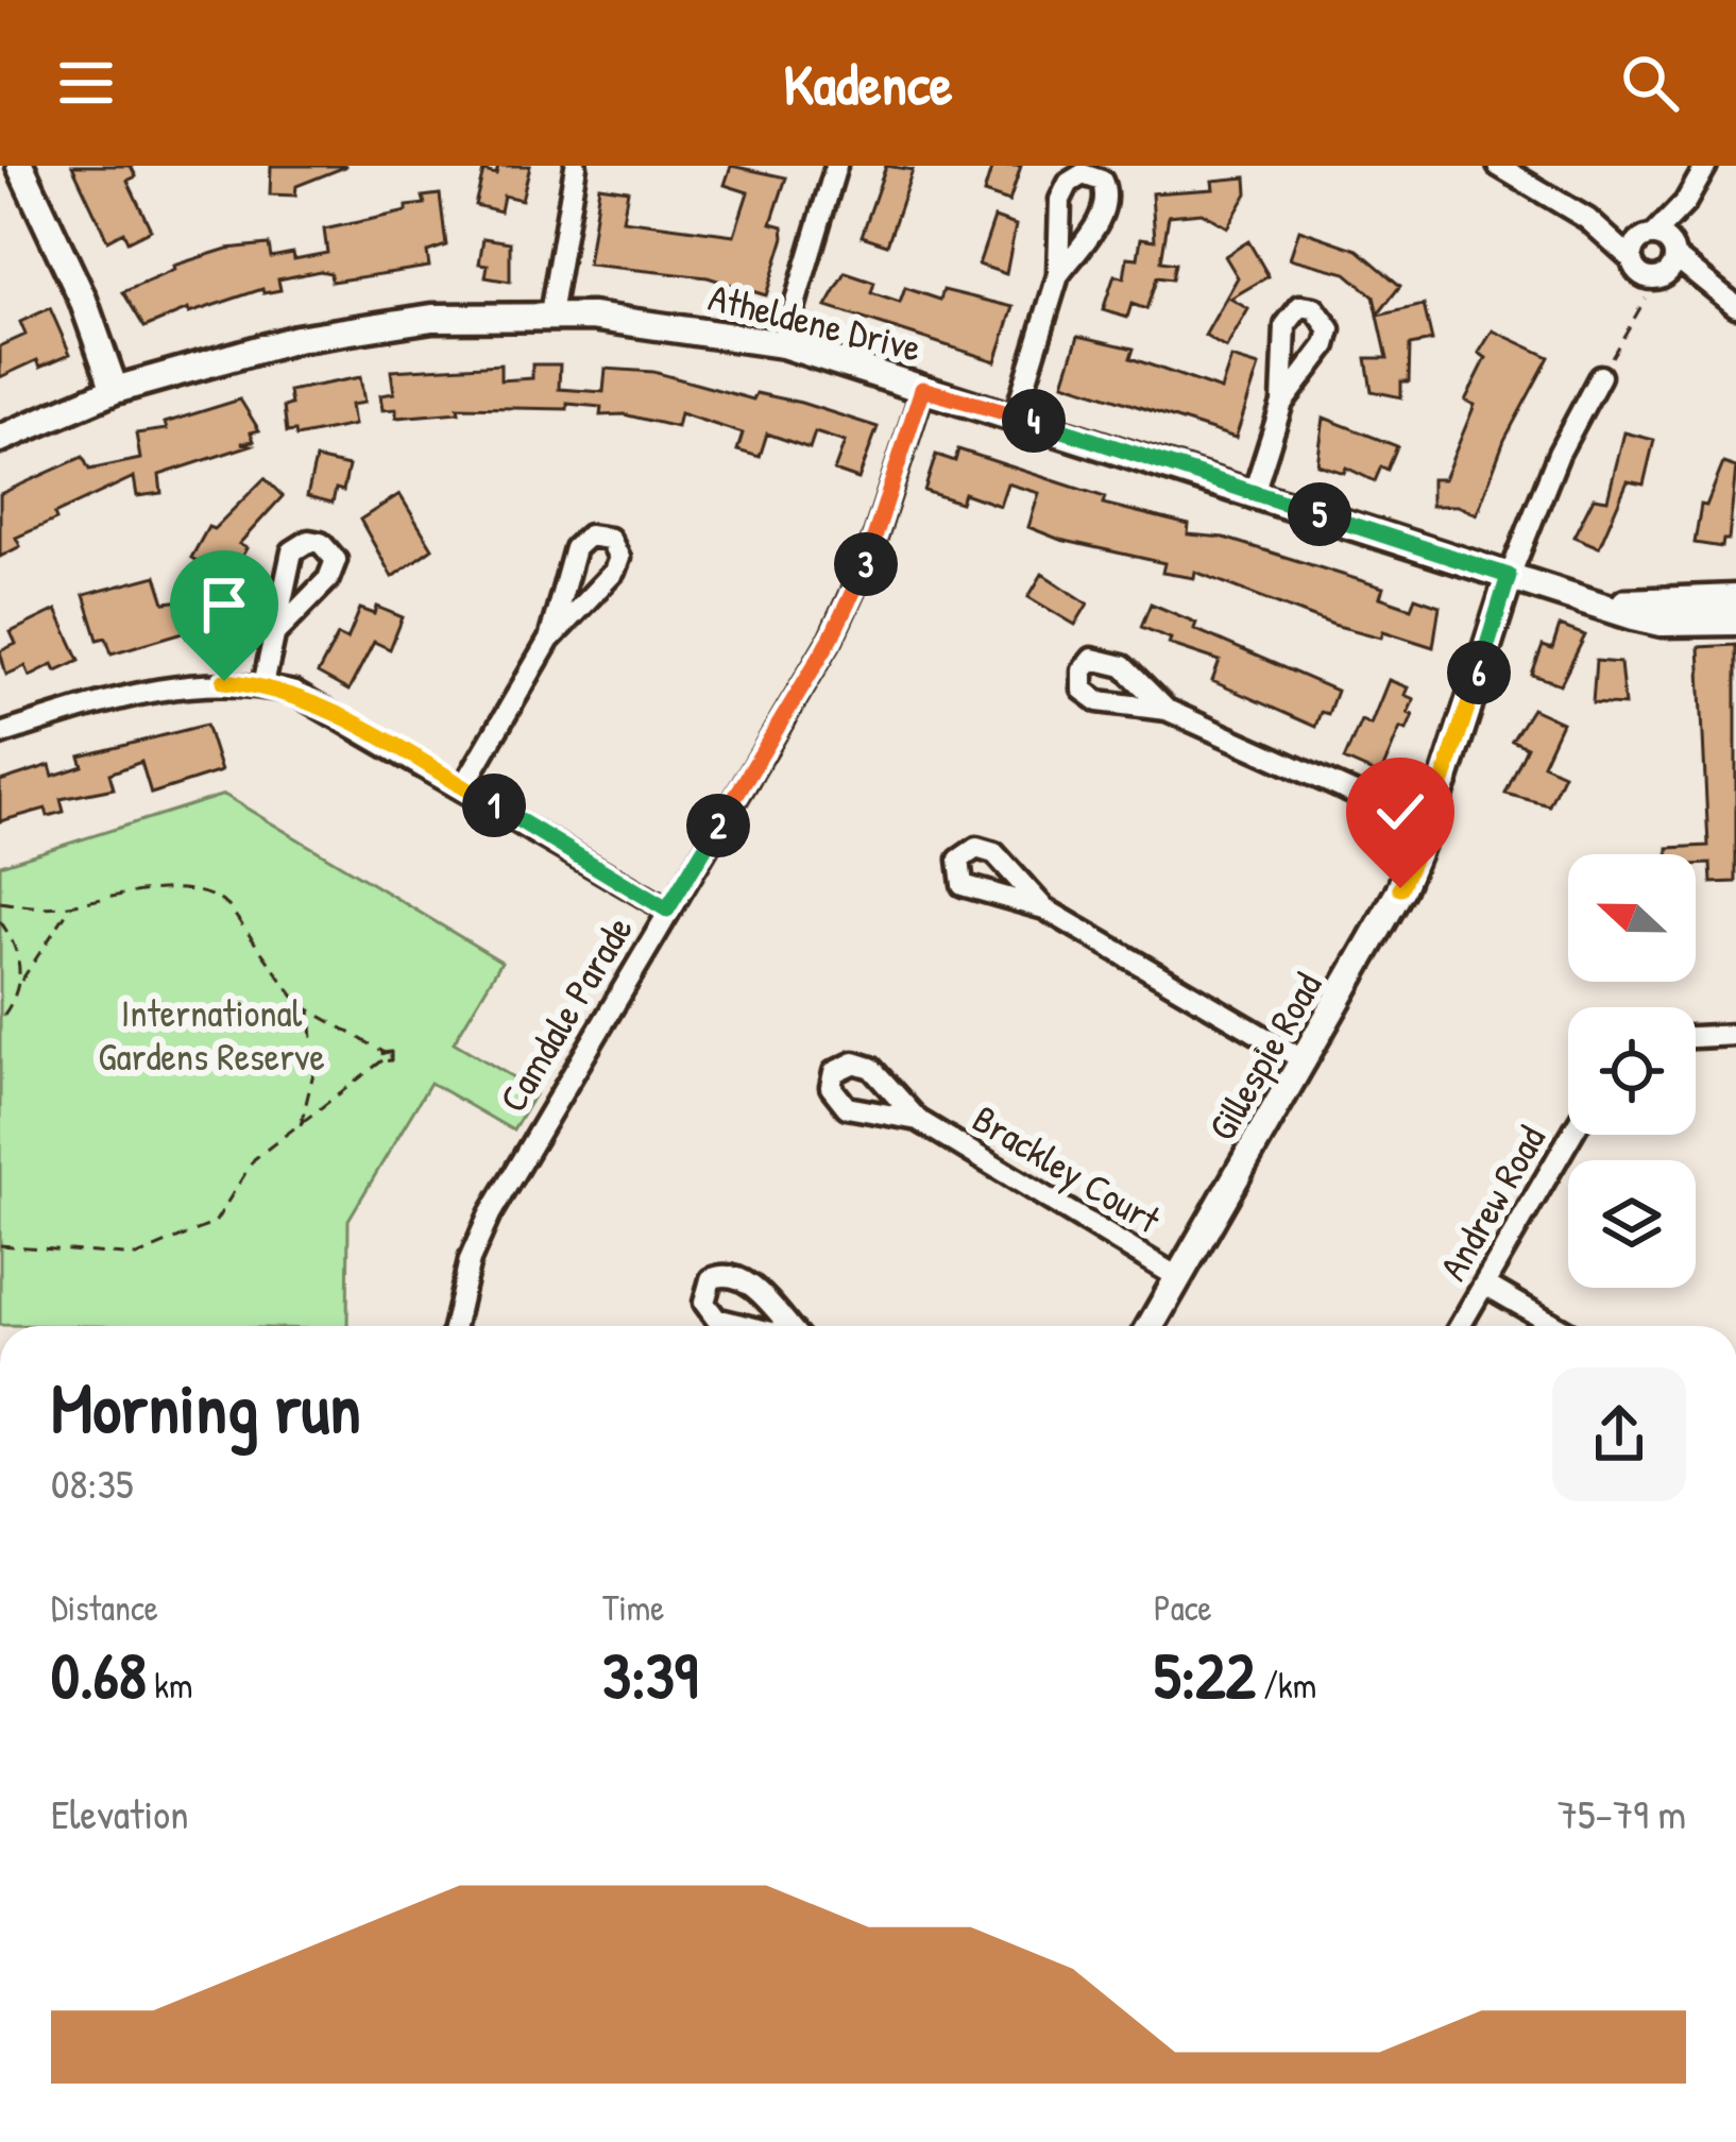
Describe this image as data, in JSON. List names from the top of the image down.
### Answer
{
  "streets": {
    "street": [
      "Atheldene Drive",
      "Camdale Parade",
      "Gillespie Road",
      "Brackley Court",
      "Andrew Road"
    ]
  },
  "crossings": [
    ["Atheldene Drive", "Camdale Parade"],
    ["Atheldene Drive", "Gillespie Road"],
    ["Gillespie Road", "Brackley Court"]
  ],
  "parks": ["International Gardens Reserve"],
  "north": "left",
  "page": {
    "header": "Kadence",
    "pins": [
      "4",
      "5",
      "3",
      "6",
      "1",
      "2"
    ],
    "heading": ["Morning run", "08:35"],
    "stats": [
      ["Distance", "0.68 km"],
      ["Time", "3:39"],
      ["Pace", "5:22 /km"]
    ],
    "chart": ["Elevation", "75–79 m"]
  }
}
